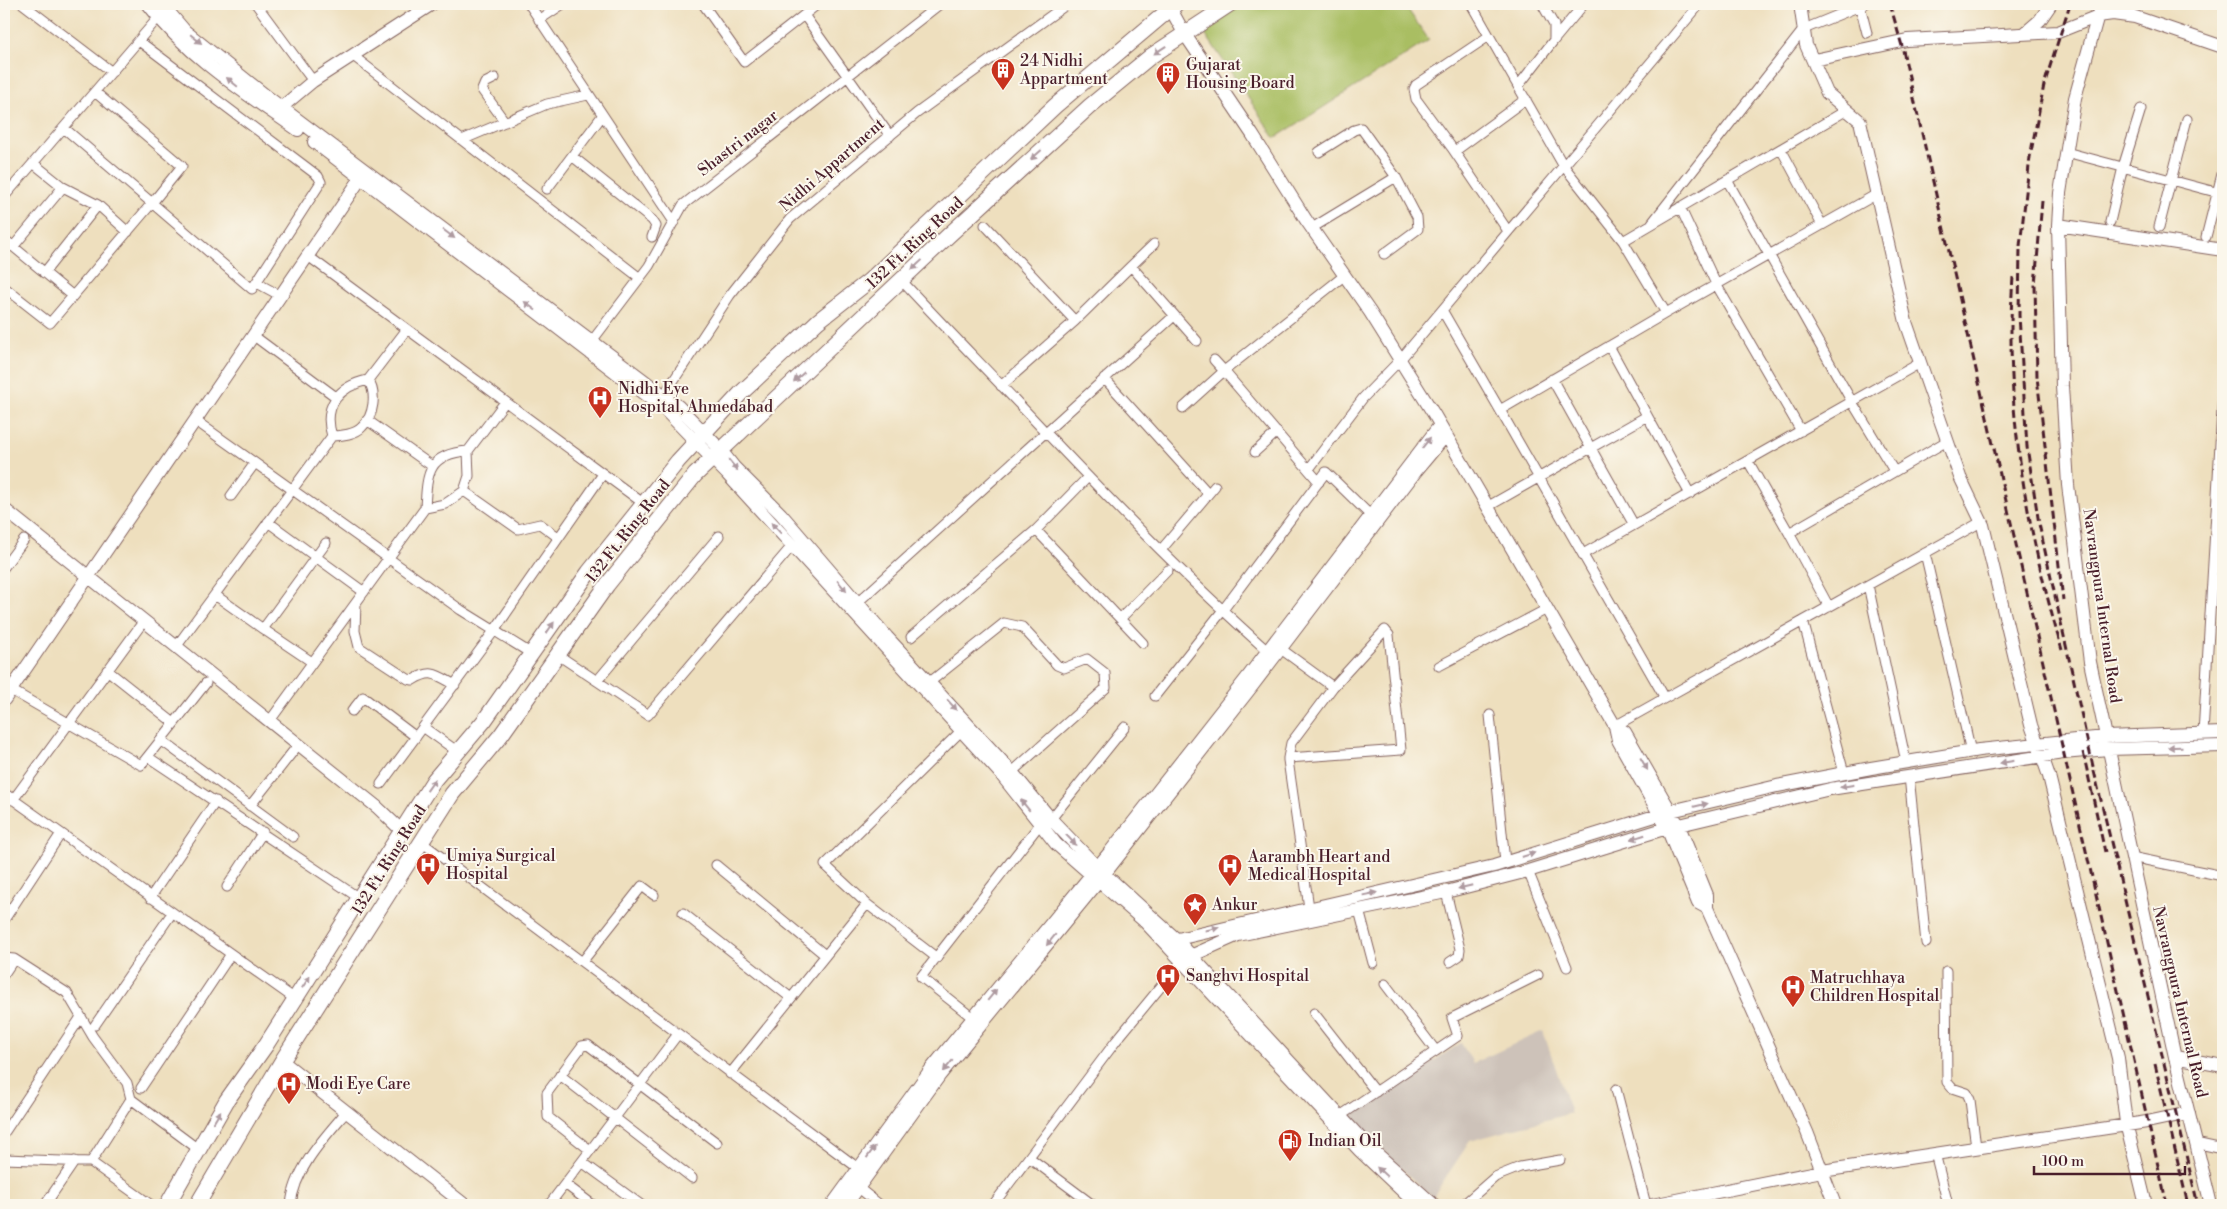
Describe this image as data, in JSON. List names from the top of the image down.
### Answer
{
  "streets": {
    "main road": ["132 Ft. Ring Road"],
    "street": ["Shastri nagar", "Nidhi Appartment", "Navrangpura Internal Road"]
  },
  "places": {
    "building": ["24 Nidhi Appartment", "Gujarat Housing Board"],
    "hospital": [
      "Nidhi Eye Hospital, Ahmedabad",
      "Umiya Surgical Hospital",
      "Aarambh Heart and Medical Hospital",
      "Sanghvi Hospital",
      "Matruchhaya Children Hospital",
      "Modi Eye Care"
    ],
    "place": ["Ankur"],
    "fuel station": ["Indian Oil"]
  },
  "scale_bar": "100 m"
}
